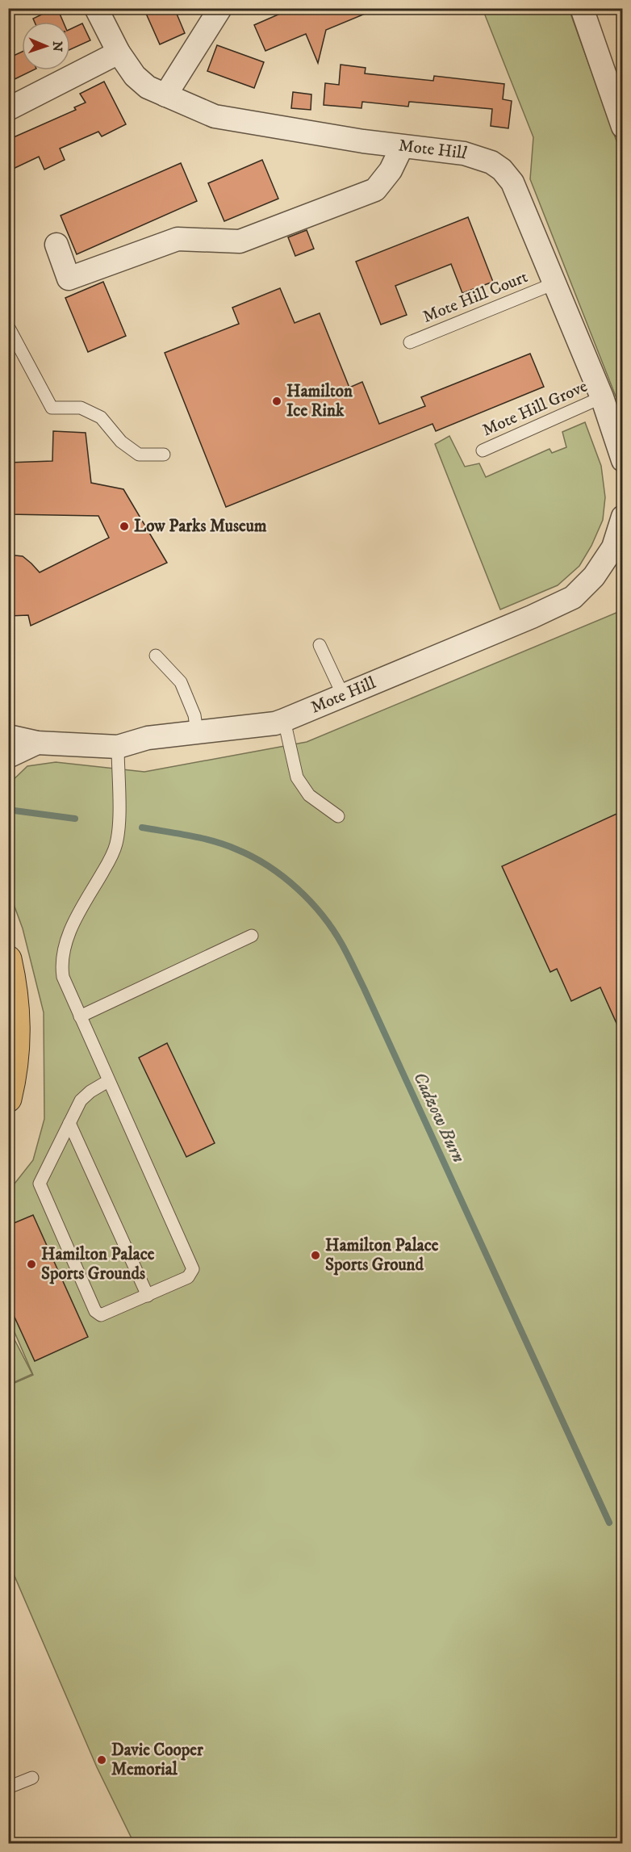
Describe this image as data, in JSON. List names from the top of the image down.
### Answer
{
  "streets": {
    "street": ["Mote Hill"],
    "lane": ["Mote Hill Court", "Mote Hill Grove"]
  },
  "crossings": [
    ["Mote Hill", "Mote Hill Court"],
    ["Mote Hill", "Mote Hill Grove"]
  ],
  "water": ["Cadzow Burn"],
  "places": [
    "Hamilton Ice Rink",
    "Low Parks Museum",
    "Hamilton Palace Sports Ground",
    "Hamilton Palace Sports Grounds",
    "Davie Cooper Memorial"
  ],
  "north": "right"
}
